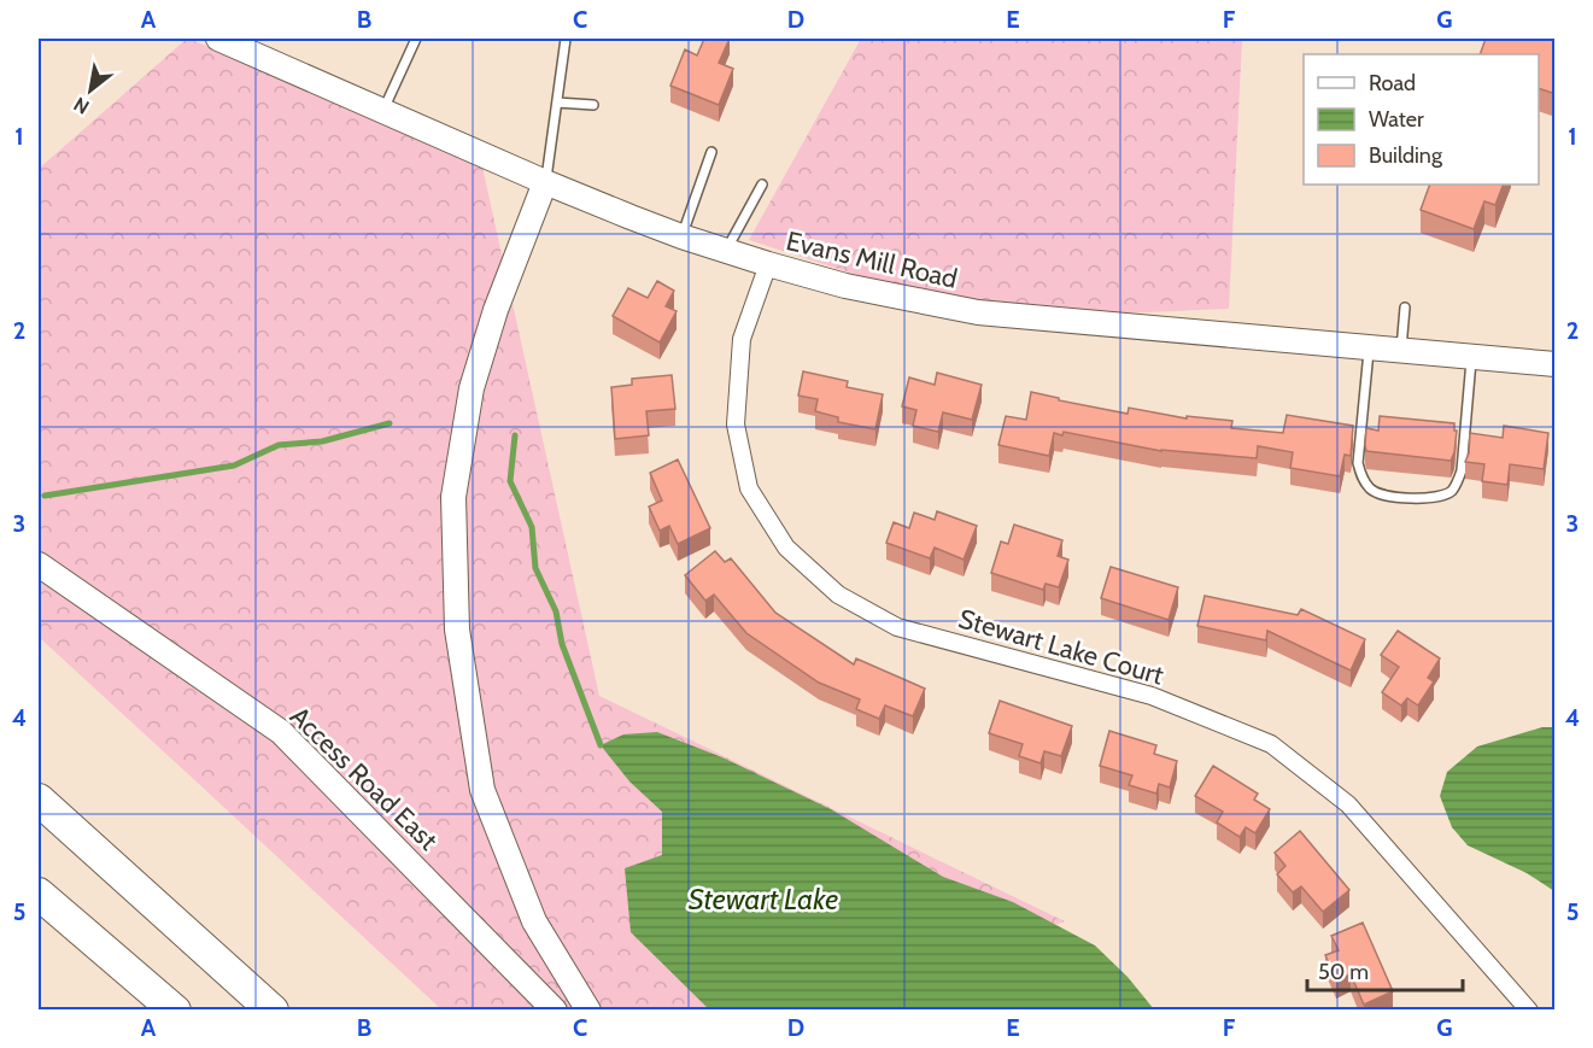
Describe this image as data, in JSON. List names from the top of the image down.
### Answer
{
  "streets": {
    "main road": ["Evans Mill Road", "Access Road East"],
    "street": ["Stewart Lake Court"]
  },
  "crossings": [
    ["Evans Mill Road", "Stewart Lake Court"]
  ],
  "water": ["Stewart Lake"],
  "legend": ["Road", "Water", "Building"],
  "scale_bar": "50 m",
  "north": "bottom left",
  "grid": {
    "columns": [
      "A",
      "B",
      "C",
      "D",
      "E",
      "F",
      "G"
    ],
    "rows": [
      "1",
      "2",
      "3",
      "4",
      "5"
    ]
  }
}
